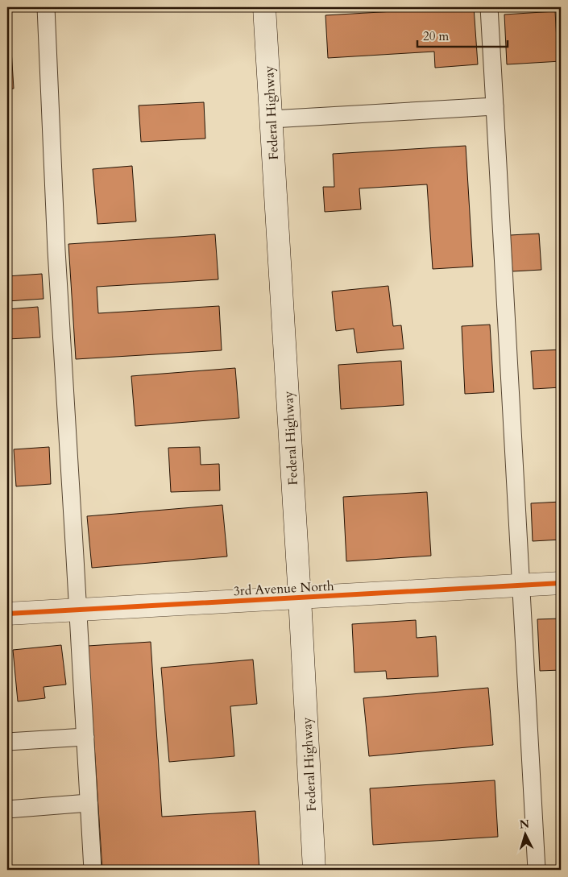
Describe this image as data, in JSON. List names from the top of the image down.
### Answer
{
  "streets": {
    "main road": ["Federal Highway", "3rd Avenue North"]
  },
  "crossings": [
    ["Federal Highway", "3rd Avenue North"]
  ],
  "scale_bar": "20 m",
  "north": "top"
}
